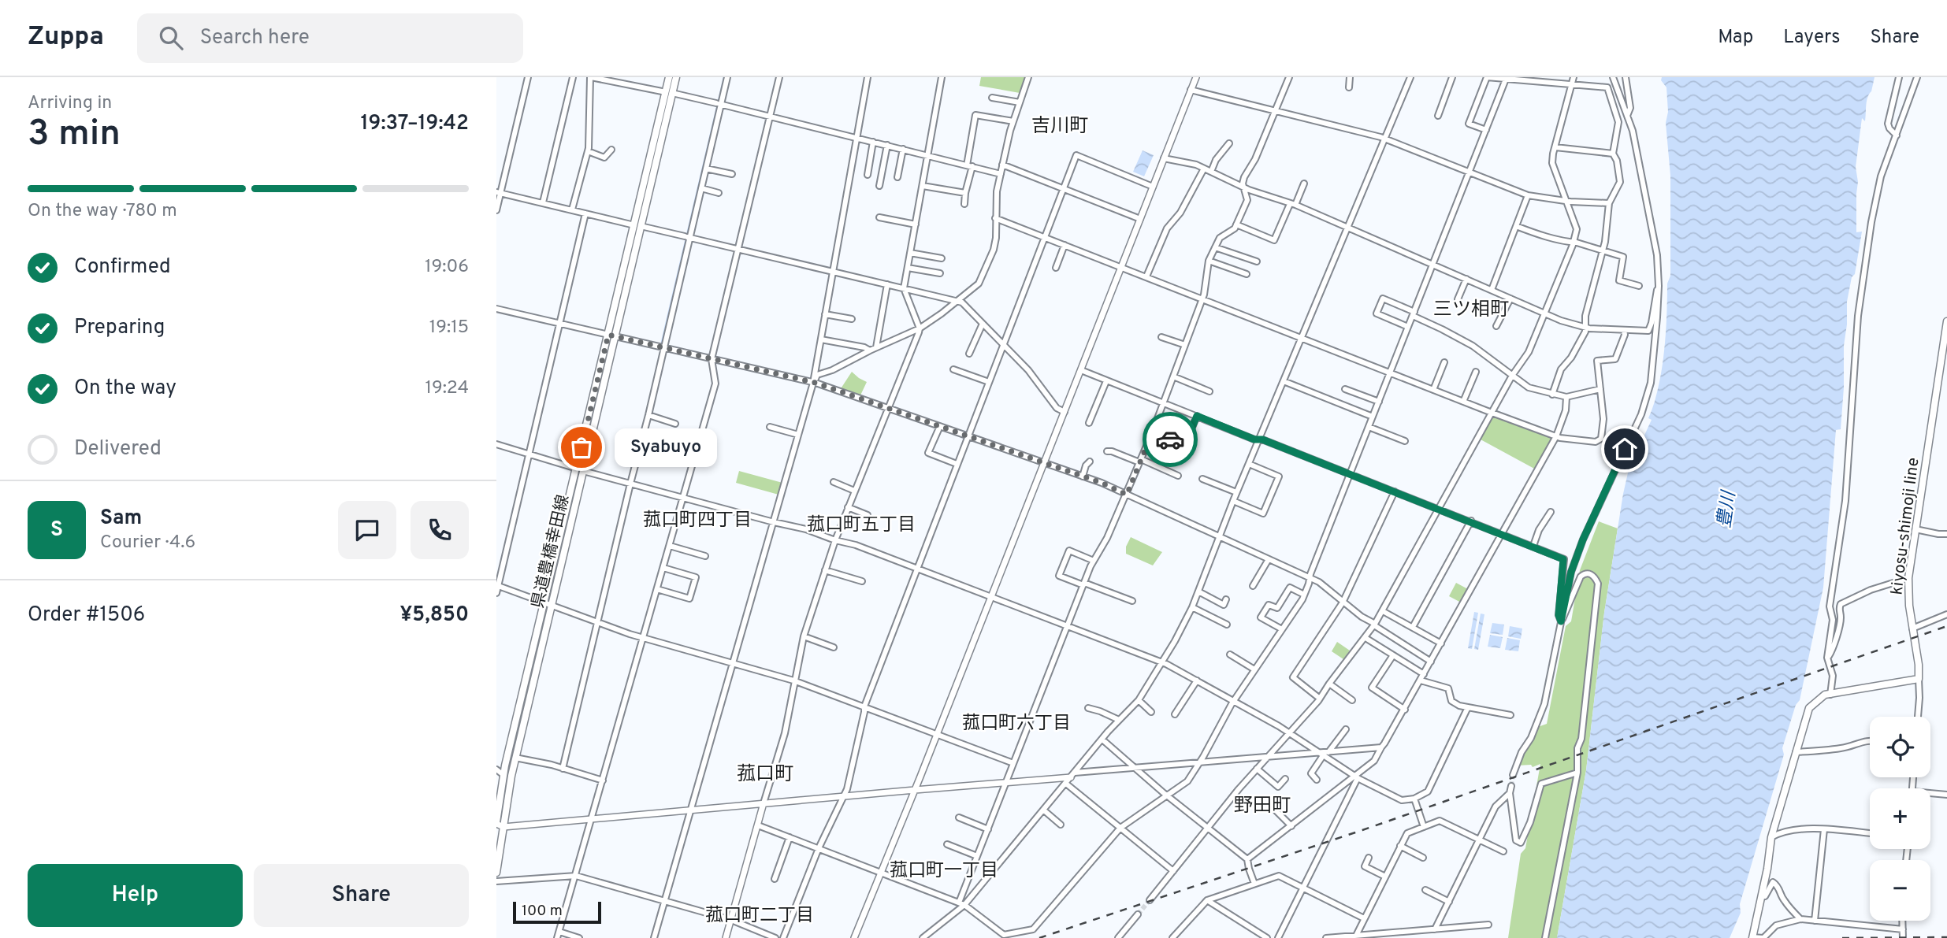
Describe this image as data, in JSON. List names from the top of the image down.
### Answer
{
  "streets": {
    "main road": ["kiyosu-shimoji line", "県道豊橋幸田線"]
  },
  "districts": [
    "吉川町",
    "三ツ相町",
    "菰口町四丁目",
    "菰口町五丁目",
    "菰口町六丁目",
    "菰口町",
    "野田町",
    "菰口町一丁目",
    "菰口町二丁目"
  ],
  "water": ["豊川"],
  "places": ["Syabuyo"],
  "scale_bar": "100 m",
  "page": {
    "header": "Zuppa",
    "search": "Search here",
    "nav": ["Map", "Layers", "Share"],
    "heading": ["3 min", "Arriving in", "19:37–19:42"],
    "panel": [
      "Sam",
      "Courier · 4.6",
      "Order #1506",
      "¥5,850"
    ],
    "bar": "On the way · 780 m",
    "list": [
      ["Confirmed", "19:06"],
      ["Preparing", "19:15"],
      ["On the way", "19:24"],
      "Delivered"
    ],
    "bubble": "Syabuyo",
    "round": "S",
    "map_buttons": ["+", "−"],
    "buttons": ["Help", "Share"],
    "scale": "100 m"
  }
}
